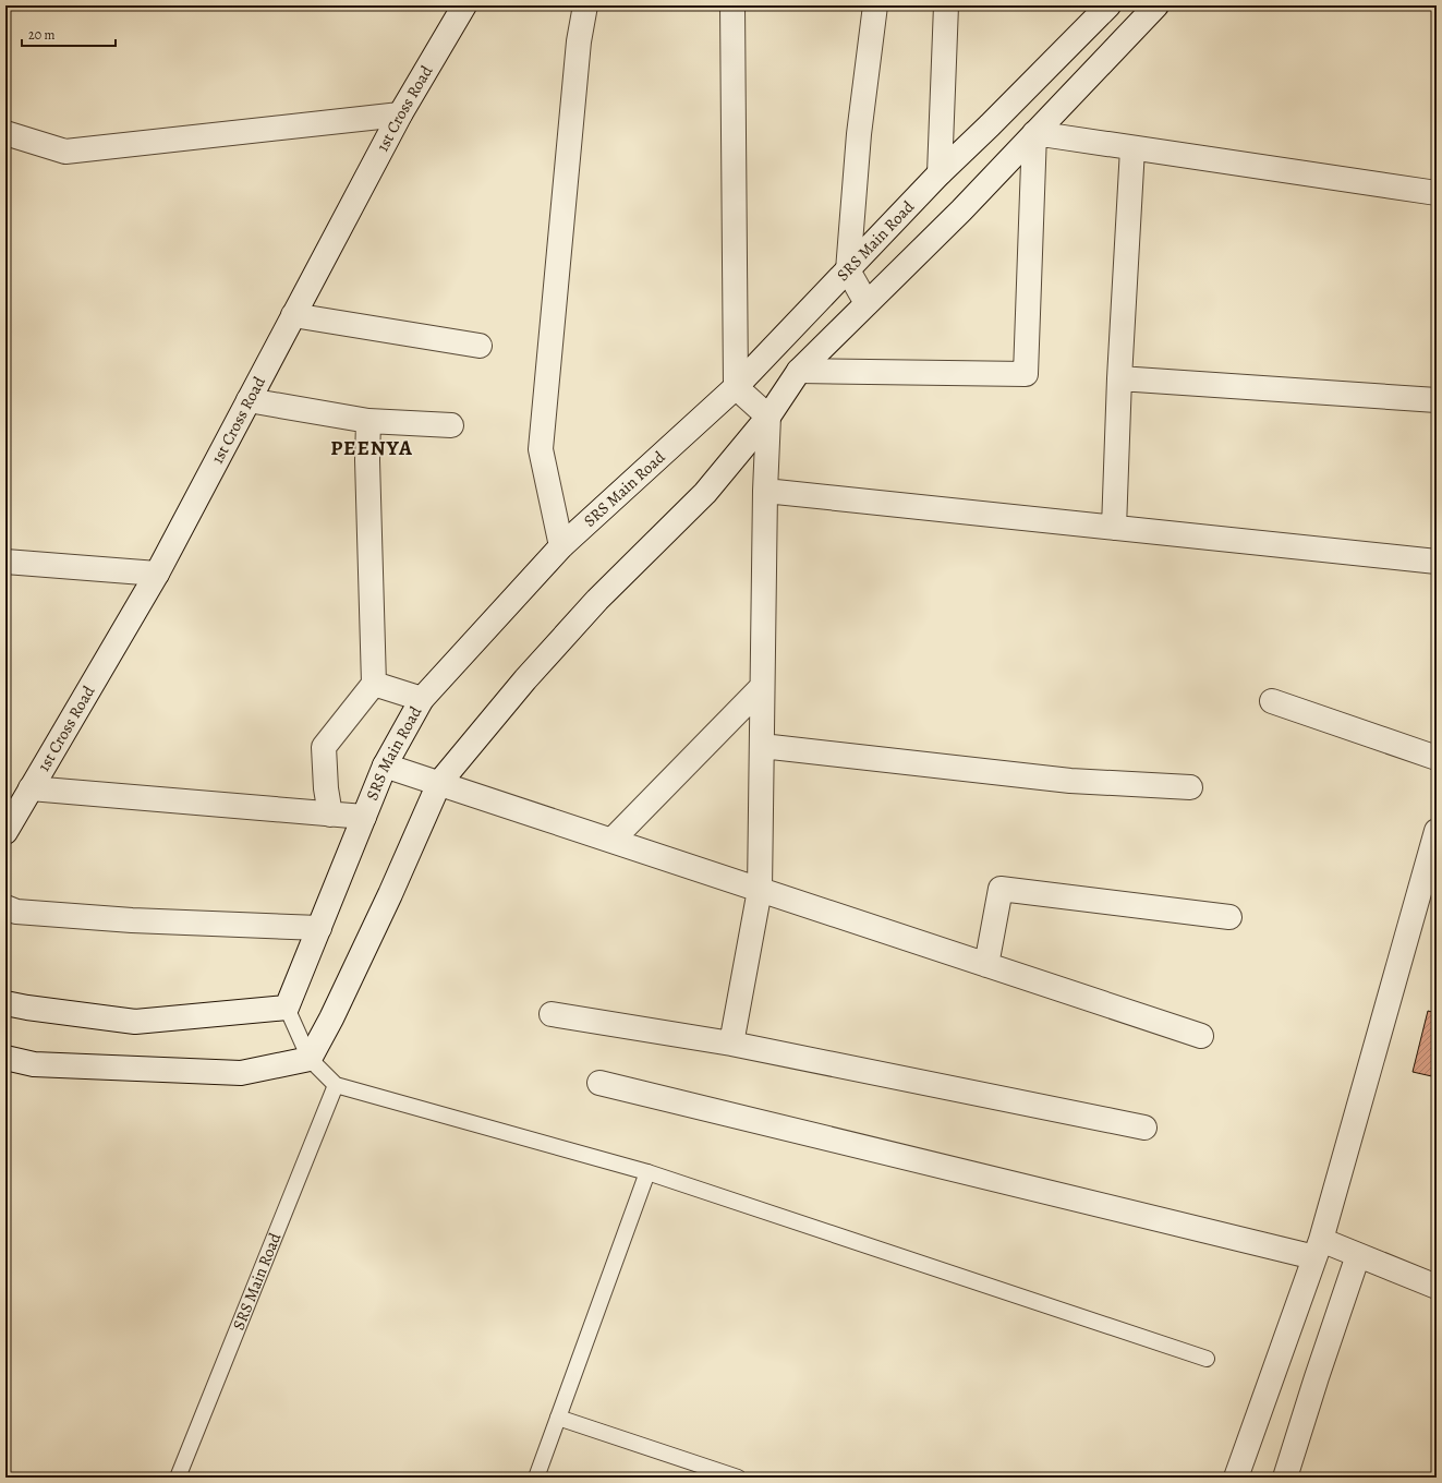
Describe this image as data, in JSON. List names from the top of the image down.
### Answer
{
  "streets": {
    "street": ["1st Cross Road", "SRS Main Road"]
  },
  "districts": ["PEENYA"],
  "scale_bar": "20 m"
}
